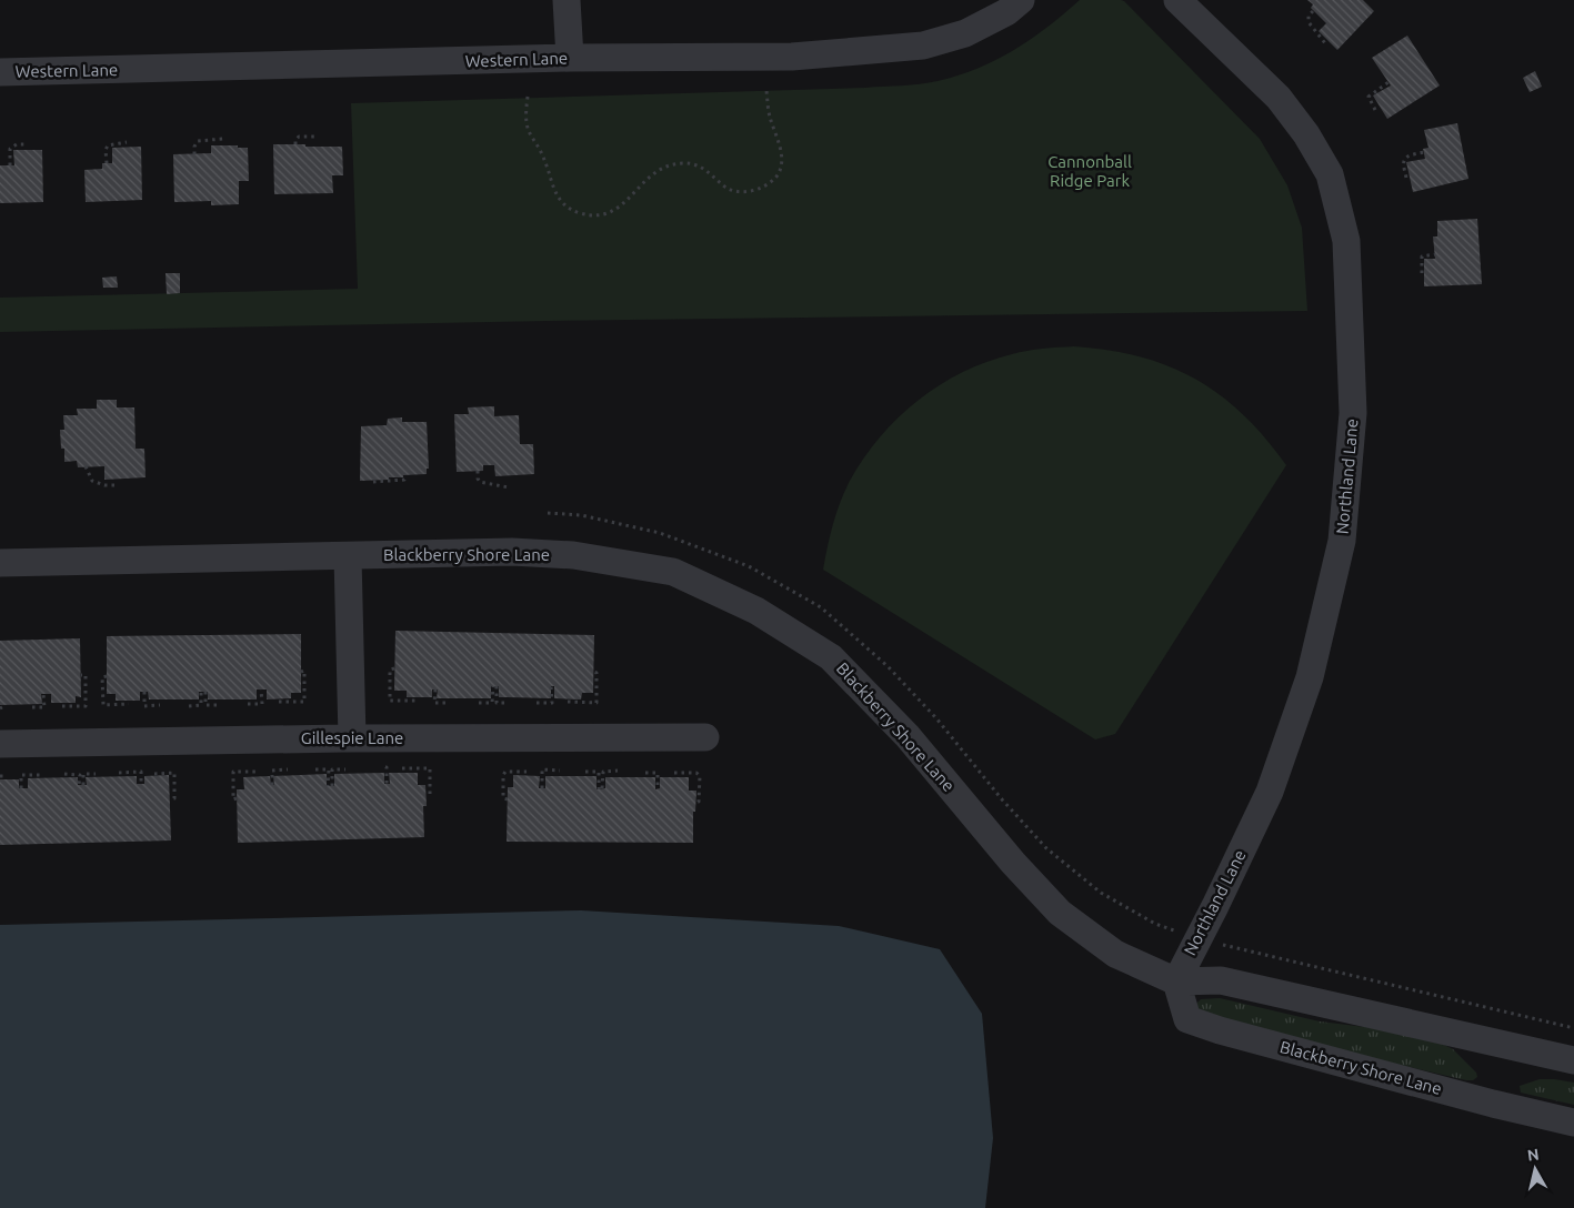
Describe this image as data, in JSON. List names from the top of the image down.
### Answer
{
  "streets": {
    "street": [
      "Western Lane",
      "Northland Lane",
      "Blackberry Shore Lane",
      "Gillespie Lane"
    ]
  },
  "crossings": [
    ["Northland Lane", "Blackberry Shore Lane"]
  ],
  "parks": ["Cannonball Ridge Park"],
  "north": "top"
}
